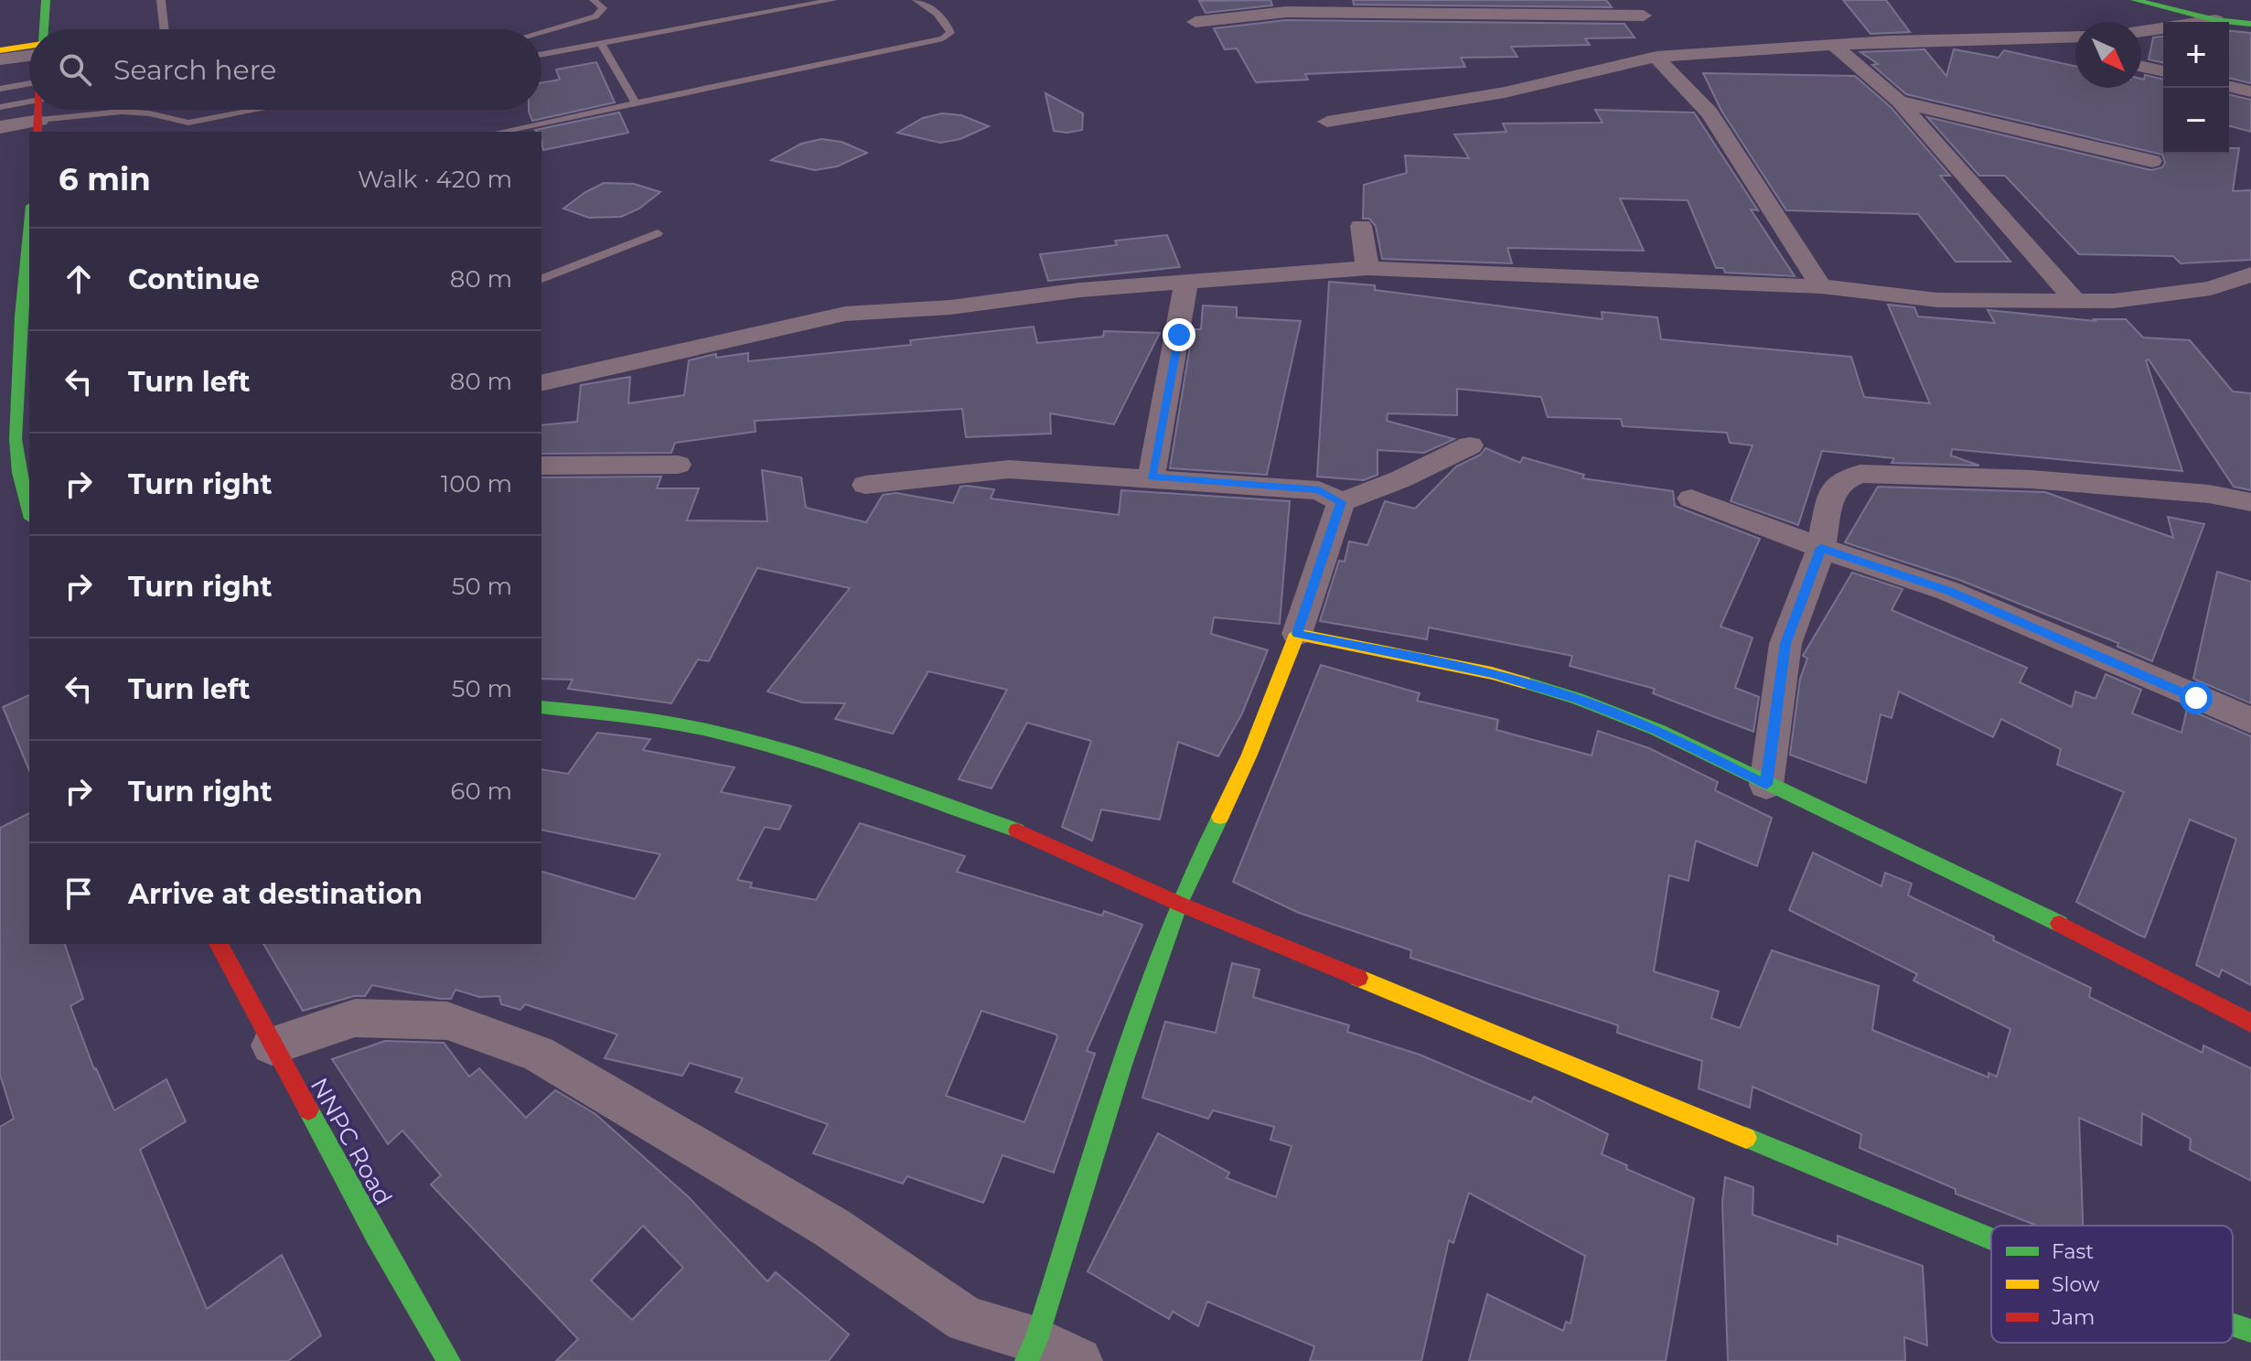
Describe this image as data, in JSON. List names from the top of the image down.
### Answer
{
  "streets": {
    "street": ["NNPC Road"]
  },
  "legend": ["Fast", "Slow", "Jam"],
  "north": "bottom right",
  "page": {
    "map_buttons": ["+", "−"],
    "search": "Search here",
    "heading": ["6 min", "Walk · 420 m"],
    "list": [
      ["Continue", "80 m"],
      ["Turn left", "80 m"],
      ["Turn right", "100 m"],
      ["Turn right", "50 m"],
      ["Turn left", "50 m"],
      ["Turn right", "60 m"],
      "Arrive at destination"
    ]
  }
}
